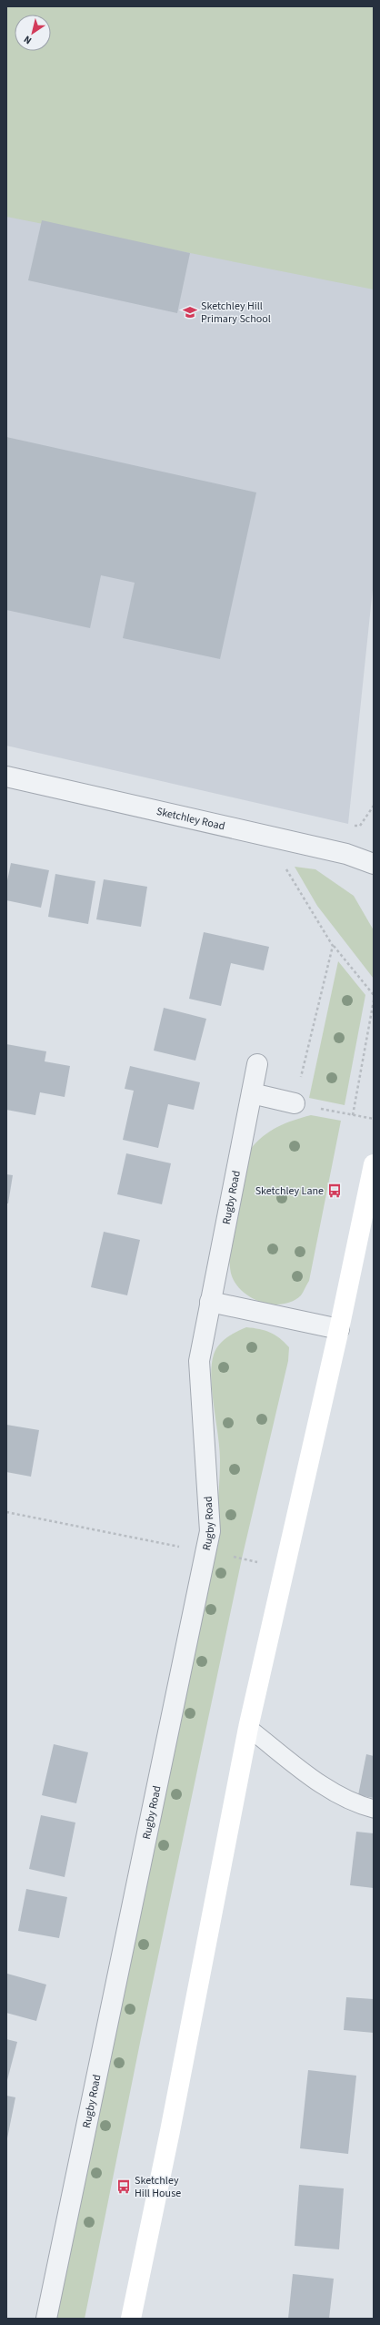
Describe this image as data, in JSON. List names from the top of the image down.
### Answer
{
  "streets": {
    "street": ["Sketchley Road", "Rugby Road"]
  },
  "places": {
    "school or university": ["Sketchley Hill Primary School"],
    "bus stop": ["Sketchley Lane", "Sketchley Hill House"]
  },
  "north": "bottom left"
}
